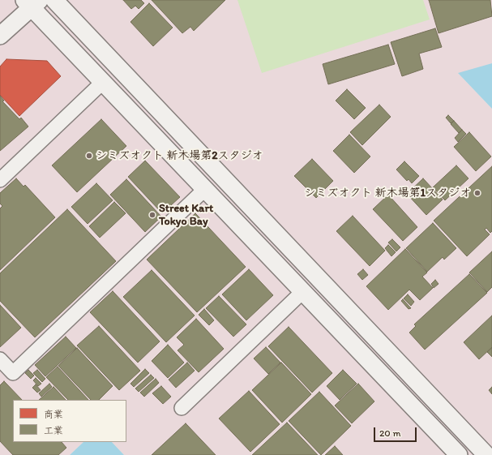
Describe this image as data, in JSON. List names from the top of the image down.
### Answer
{
  "places": ["シミズオクト 新木場第2スタジオ", "シミズオクト 新木場第1スタジオ", "Street Kart Tokyo Bay"],
  "legend": ["商業", "工業"],
  "scale_bar": "20 m"
}
